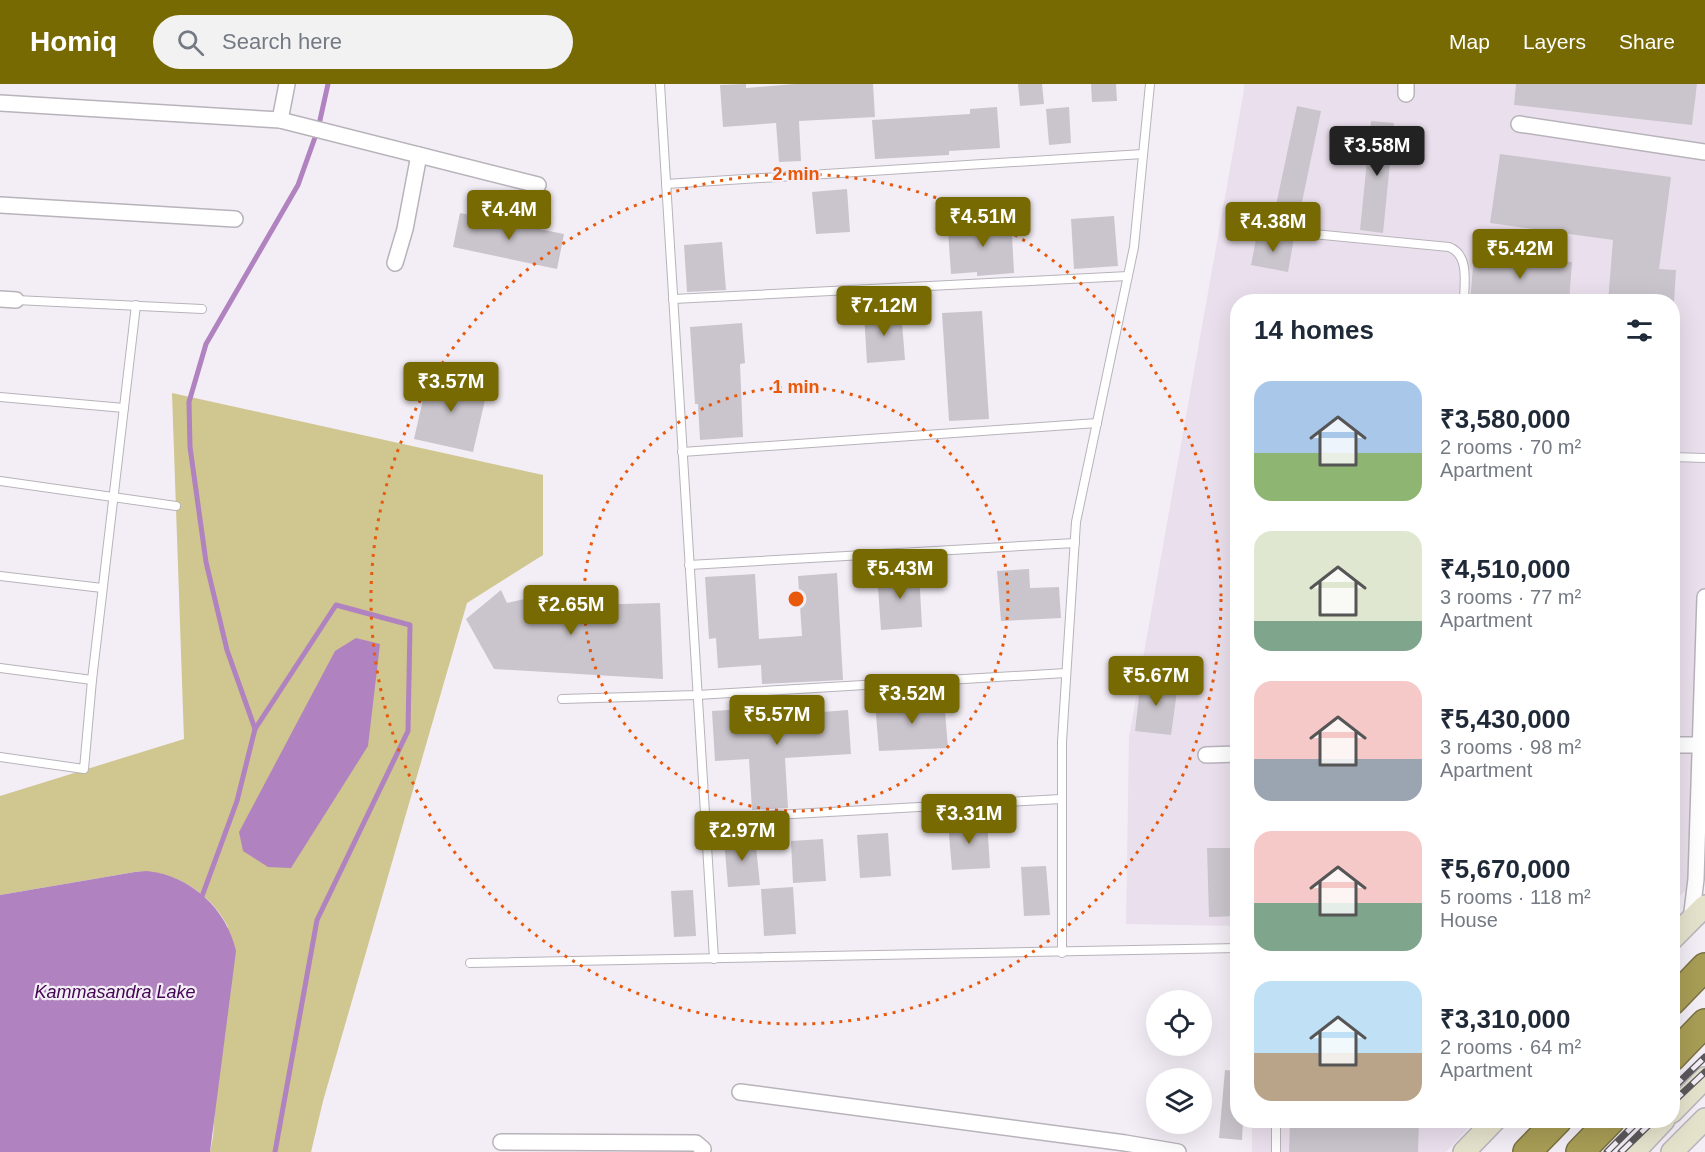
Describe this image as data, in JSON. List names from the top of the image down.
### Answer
{
  "water": ["Kammasandra Lake"],
  "page": {
    "header": "Homiq",
    "search": "Search here",
    "nav": ["Map", "Layers", "Share"],
    "price": [
      "₹3.58M",
      "₹4.4M",
      "₹4.51M",
      "₹4.38M",
      "₹5.42M",
      "₹7.12M",
      "₹3.57M",
      "₹5.43M",
      "₹2.65M",
      "₹5.67M",
      "₹3.52M",
      "₹5.57M",
      "₹3.31M",
      "₹2.97M"
    ],
    "heading": "14 homes",
    "list": [
      {
        "name": "₹3,580,000",
        "note": "2 rooms · 70 m² · Apartment"
      },
      {
        "name": "₹4,510,000",
        "note": "3 rooms · 77 m² · Apartment"
      },
      {
        "name": "₹5,430,000",
        "note": "3 rooms · 98 m² · Apartment"
      },
      {
        "name": "₹5,670,000",
        "note": "5 rooms · 118 m² · House"
      },
      {
        "name": "₹3,310,000",
        "note": "2 rooms · 64 m² · Apartment"
      }
    ]
  },
  "rings": ["2 min", "1 min"]
}
